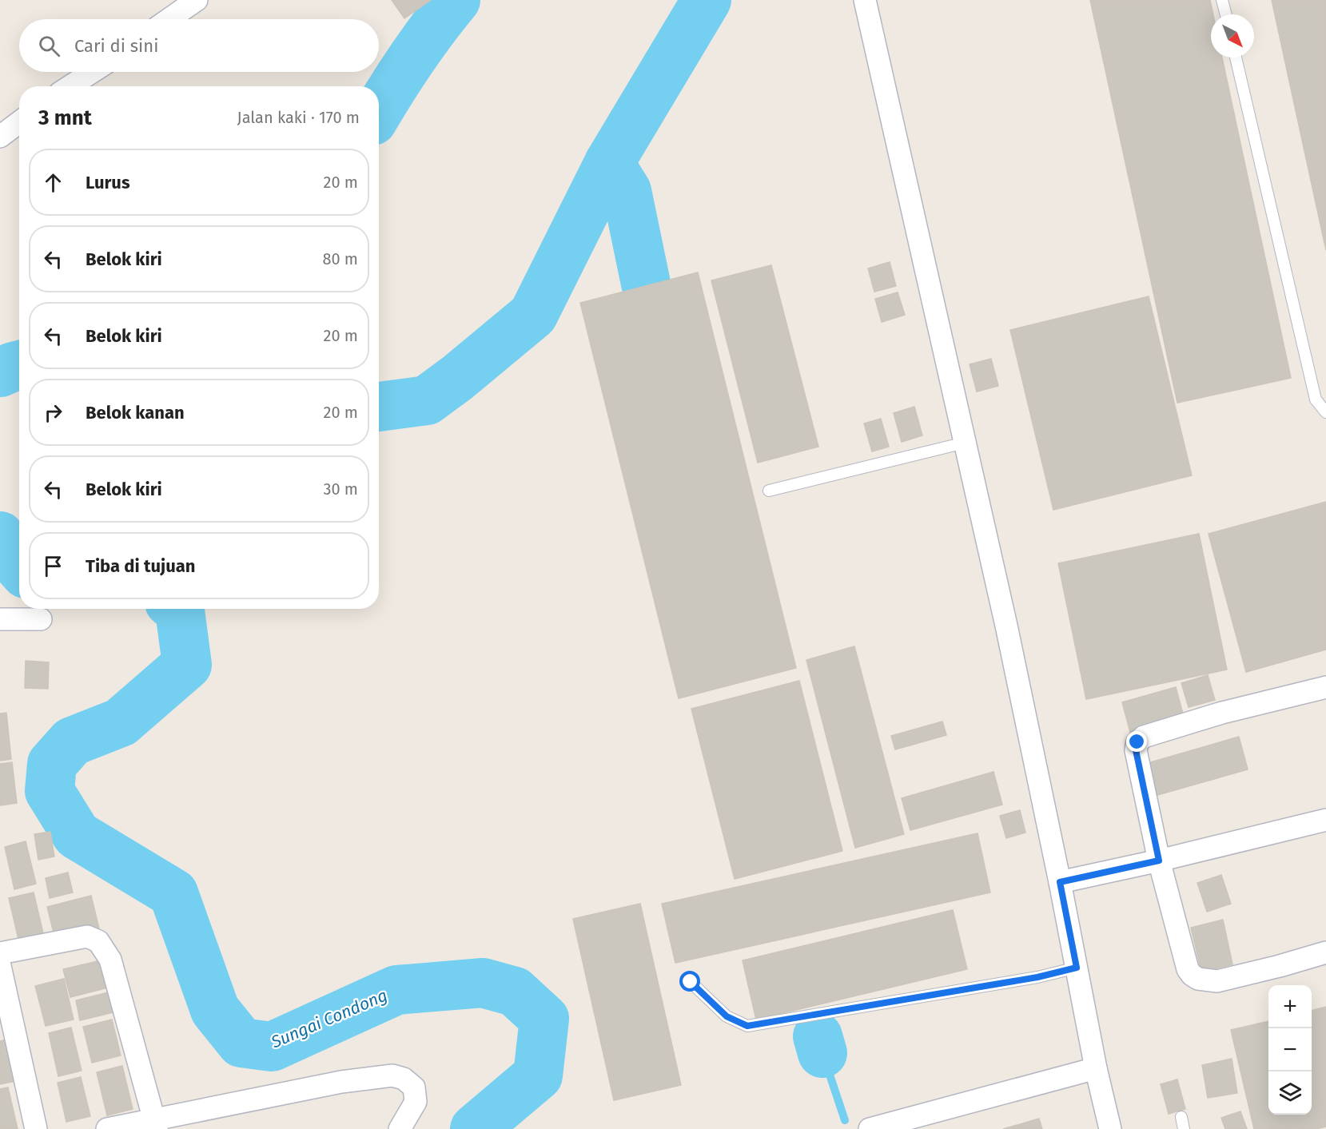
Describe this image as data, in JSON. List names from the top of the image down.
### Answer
{
  "water": ["Sungai Condong"],
  "north": "bottom right",
  "page": {
    "search": "Cari di sini",
    "heading": ["3 mnt", "Jalan kaki · 170 m"],
    "list": [
      ["Lurus", "20 m"],
      ["Belok kiri", "80 m"],
      ["Belok kiri", "20 m"],
      ["Belok kanan", "20 m"],
      ["Belok kiri", "30 m"],
      "Tiba di tujuan"
    ],
    "map_buttons": ["+", "−"]
  }
}
